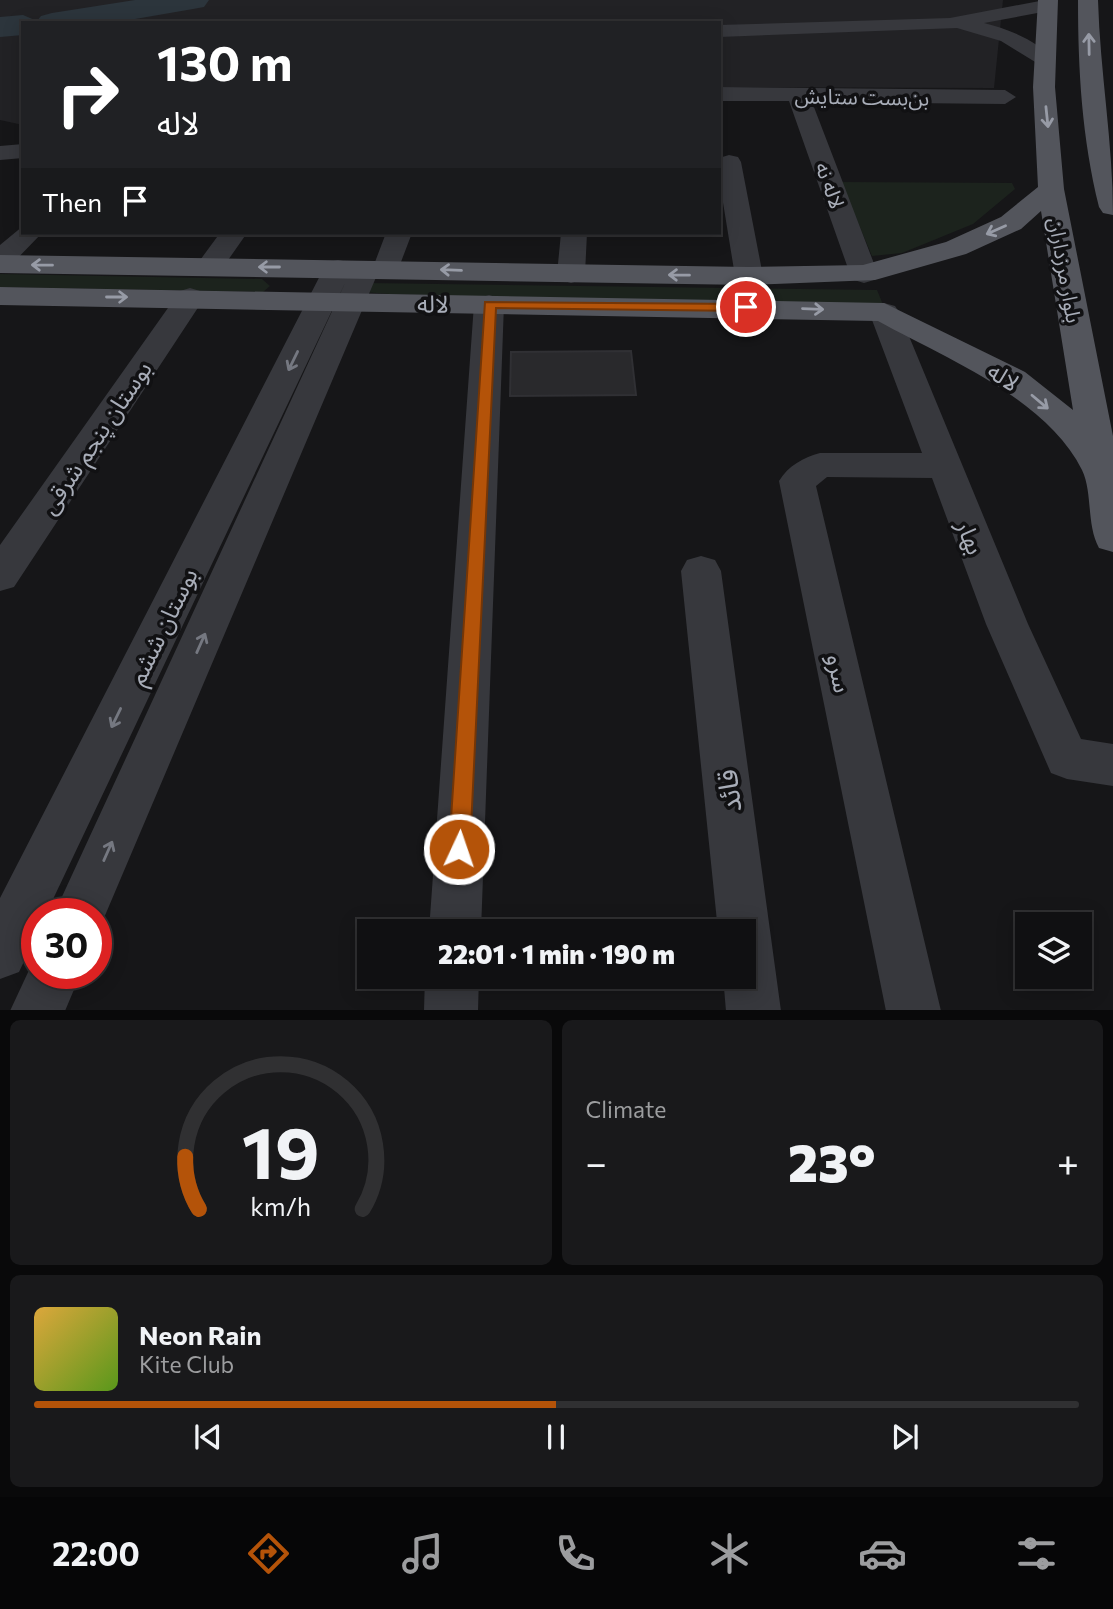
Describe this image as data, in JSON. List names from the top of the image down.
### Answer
{
  "streets": {
    "main road": ["بلوار مرزداران", "لاله"],
    "street": [
      "بن‌بست ستایش",
      "لاله نه",
      "بوستان پنجم شرقی",
      "بهار",
      "بوستان ششم",
      "سرو",
      "قائد"
    ]
  },
  "crossings": [
    ["بن‌بست ستایش", "لاله نه"],
    ["لاله نه", "لاله"],
    ["بلوار مرزداران", "لاله"],
    ["لاله", "بوستان پنجم شرقی"],
    ["لاله", "بهار"],
    ["لاله", "بوستان ششم"],
    ["بهار", "سرو"]
  ],
  "page": {
    "turn": ["130 m", "لاله"],
    "then": "Then",
    "limit": "30",
    "trip": "22:01 · 1 min · 190 m",
    "tile": "Climate",
    "heat": ["−", "23°", "+"],
    "song": ["Neon Rain", "Kite Club"],
    "tabs": "22:00",
    "gauge": ["19", "km/h"]
  }
}
